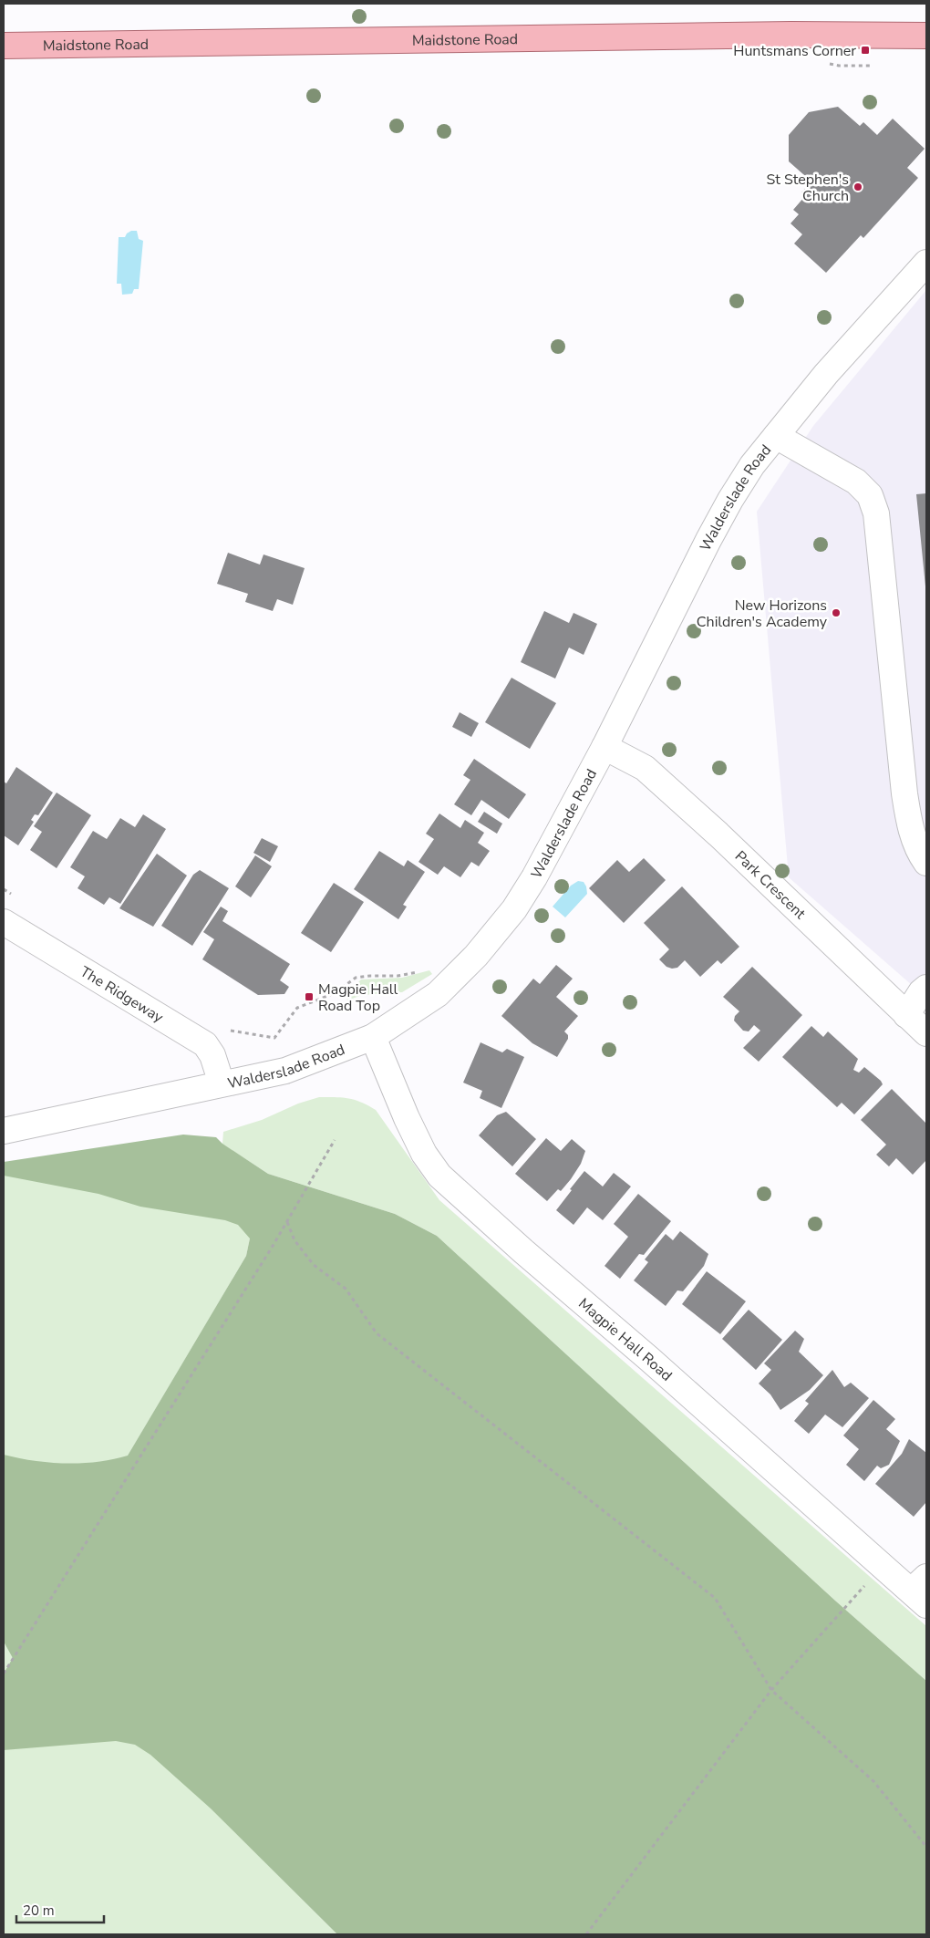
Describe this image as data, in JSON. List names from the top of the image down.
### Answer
{
  "streets": {
    "main road": ["Maidstone Road"],
    "street": [
      "Walderslade Road",
      "Park Crescent",
      "The Ridgeway",
      "Magpie Hall Road"
    ]
  },
  "crossings": [
    ["Walderslade Road", "Park Crescent"],
    ["Walderslade Road", "The Ridgeway"],
    ["Walderslade Road", "Magpie Hall Road"]
  ],
  "places": {
    "transit": ["Huntsmans Corner", "Magpie Hall Road Top"],
    "other": ["St Stephen's Church", "New Horizons Children's Academy"]
  },
  "scale_bar": "20 m"
}
